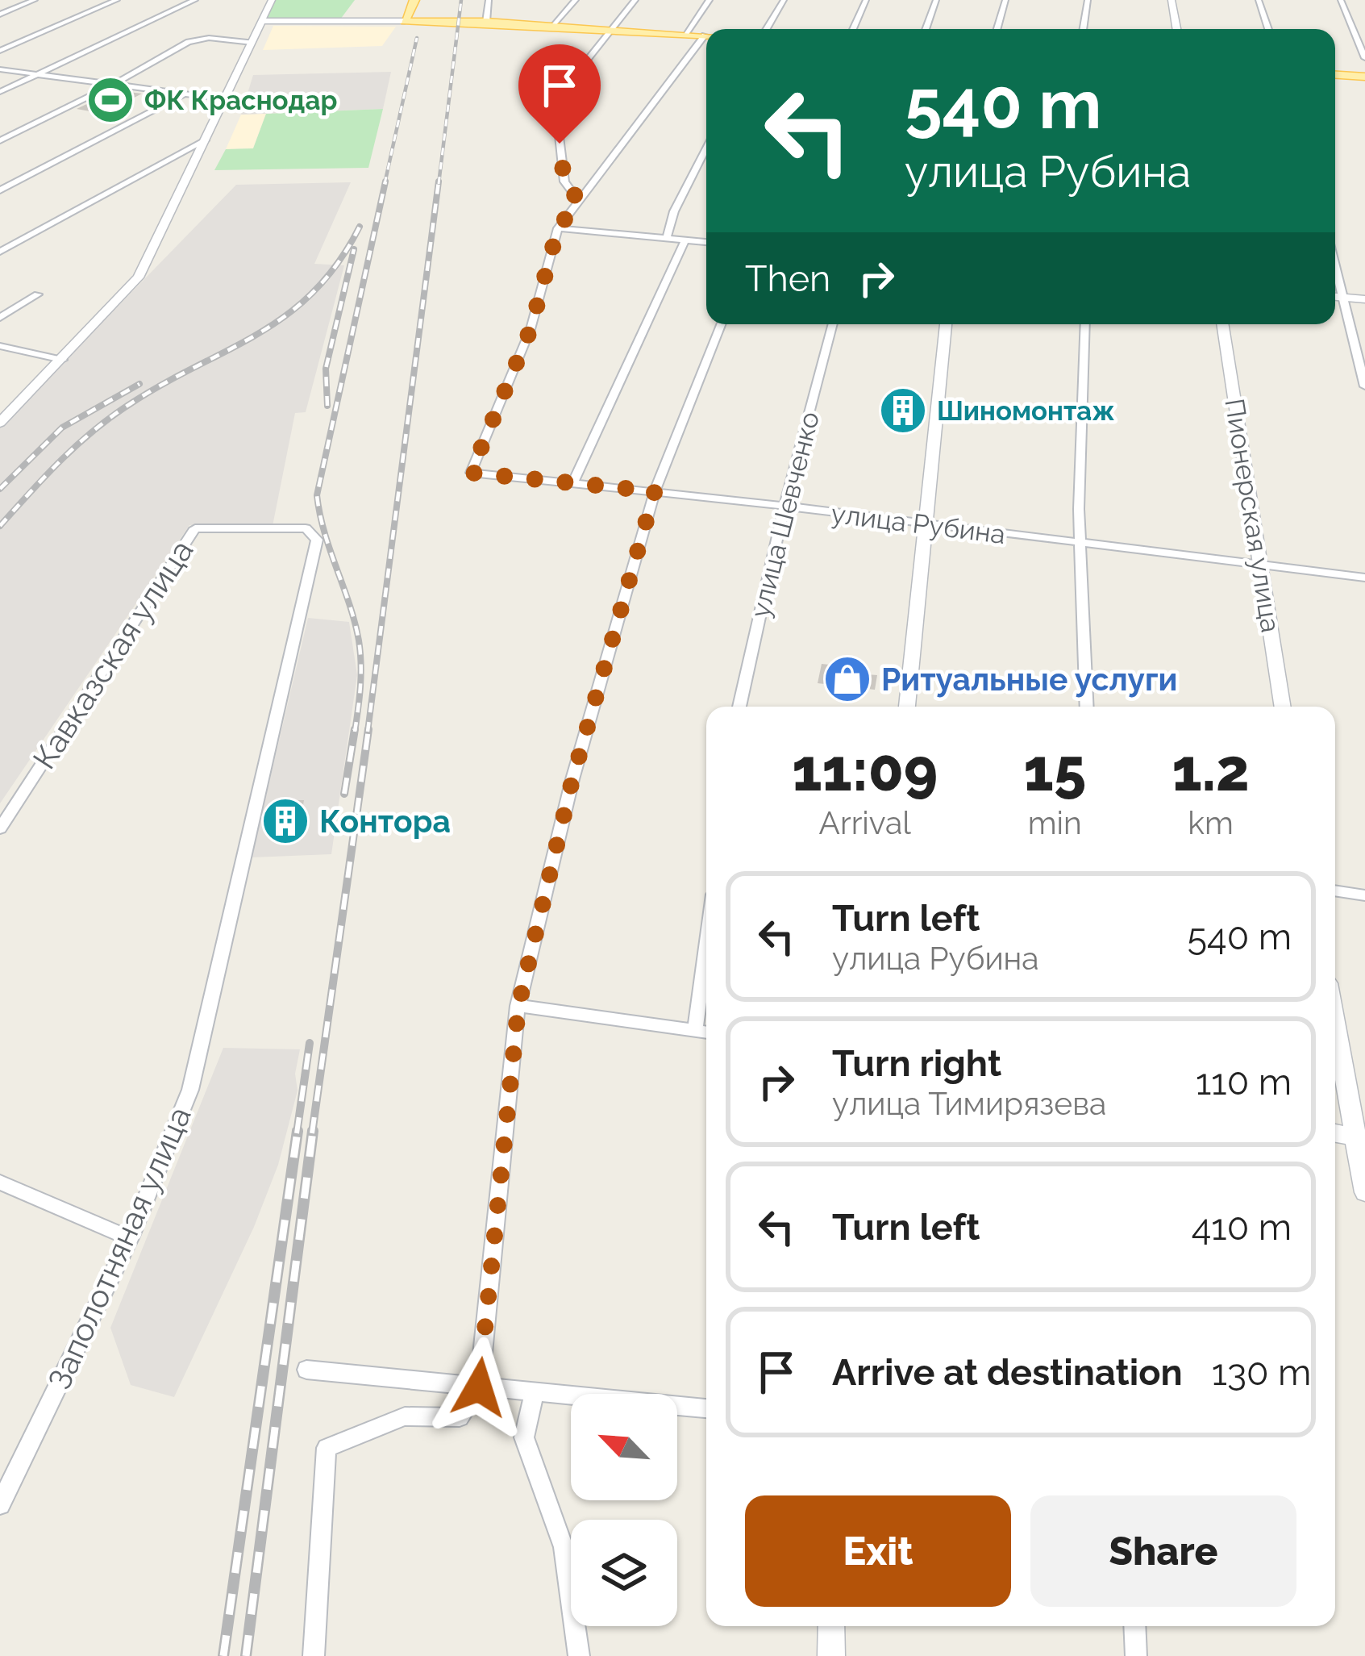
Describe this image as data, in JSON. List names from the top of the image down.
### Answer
{
  "streets": {
    "street": [
      "улица Шевченко",
      "Пионерская улица",
      "улица Рубина",
      "Кавказская улица",
      "Заполотняная улица"
    ]
  },
  "crossings": [
    ["улица Шевченко", "улица Рубина"],
    ["Пионерская улица", "улица Рубина"],
    ["Кавказская улица", "Заполотняная улица"]
  ],
  "places": {
    "sports": ["ФК Краснодар"],
    "building": ["Шиномонтаж", "Контора"],
    "shop": ["Ритуальные услуги"]
  },
  "north": "top left",
  "page": {
    "turn": ["540 m", "улица Рубина"],
    "then": "Then",
    "eta": [
      "11:09",
      "Arrival",
      "15",
      "min",
      "1.2",
      "km"
    ],
    "list": [
      {
        "name": "Turn left",
        "note": "улица Рубина",
        "value": "540 m"
      },
      {
        "name": "Turn right",
        "note": "улица Тимирязева",
        "value": "110 m"
      },
      {
        "name": "Turn left",
        "value": "410 m"
      },
      {
        "name": "Arrive at destination",
        "value": "130 m"
      }
    ],
    "buttons": ["Exit", "Share"]
  }
}
